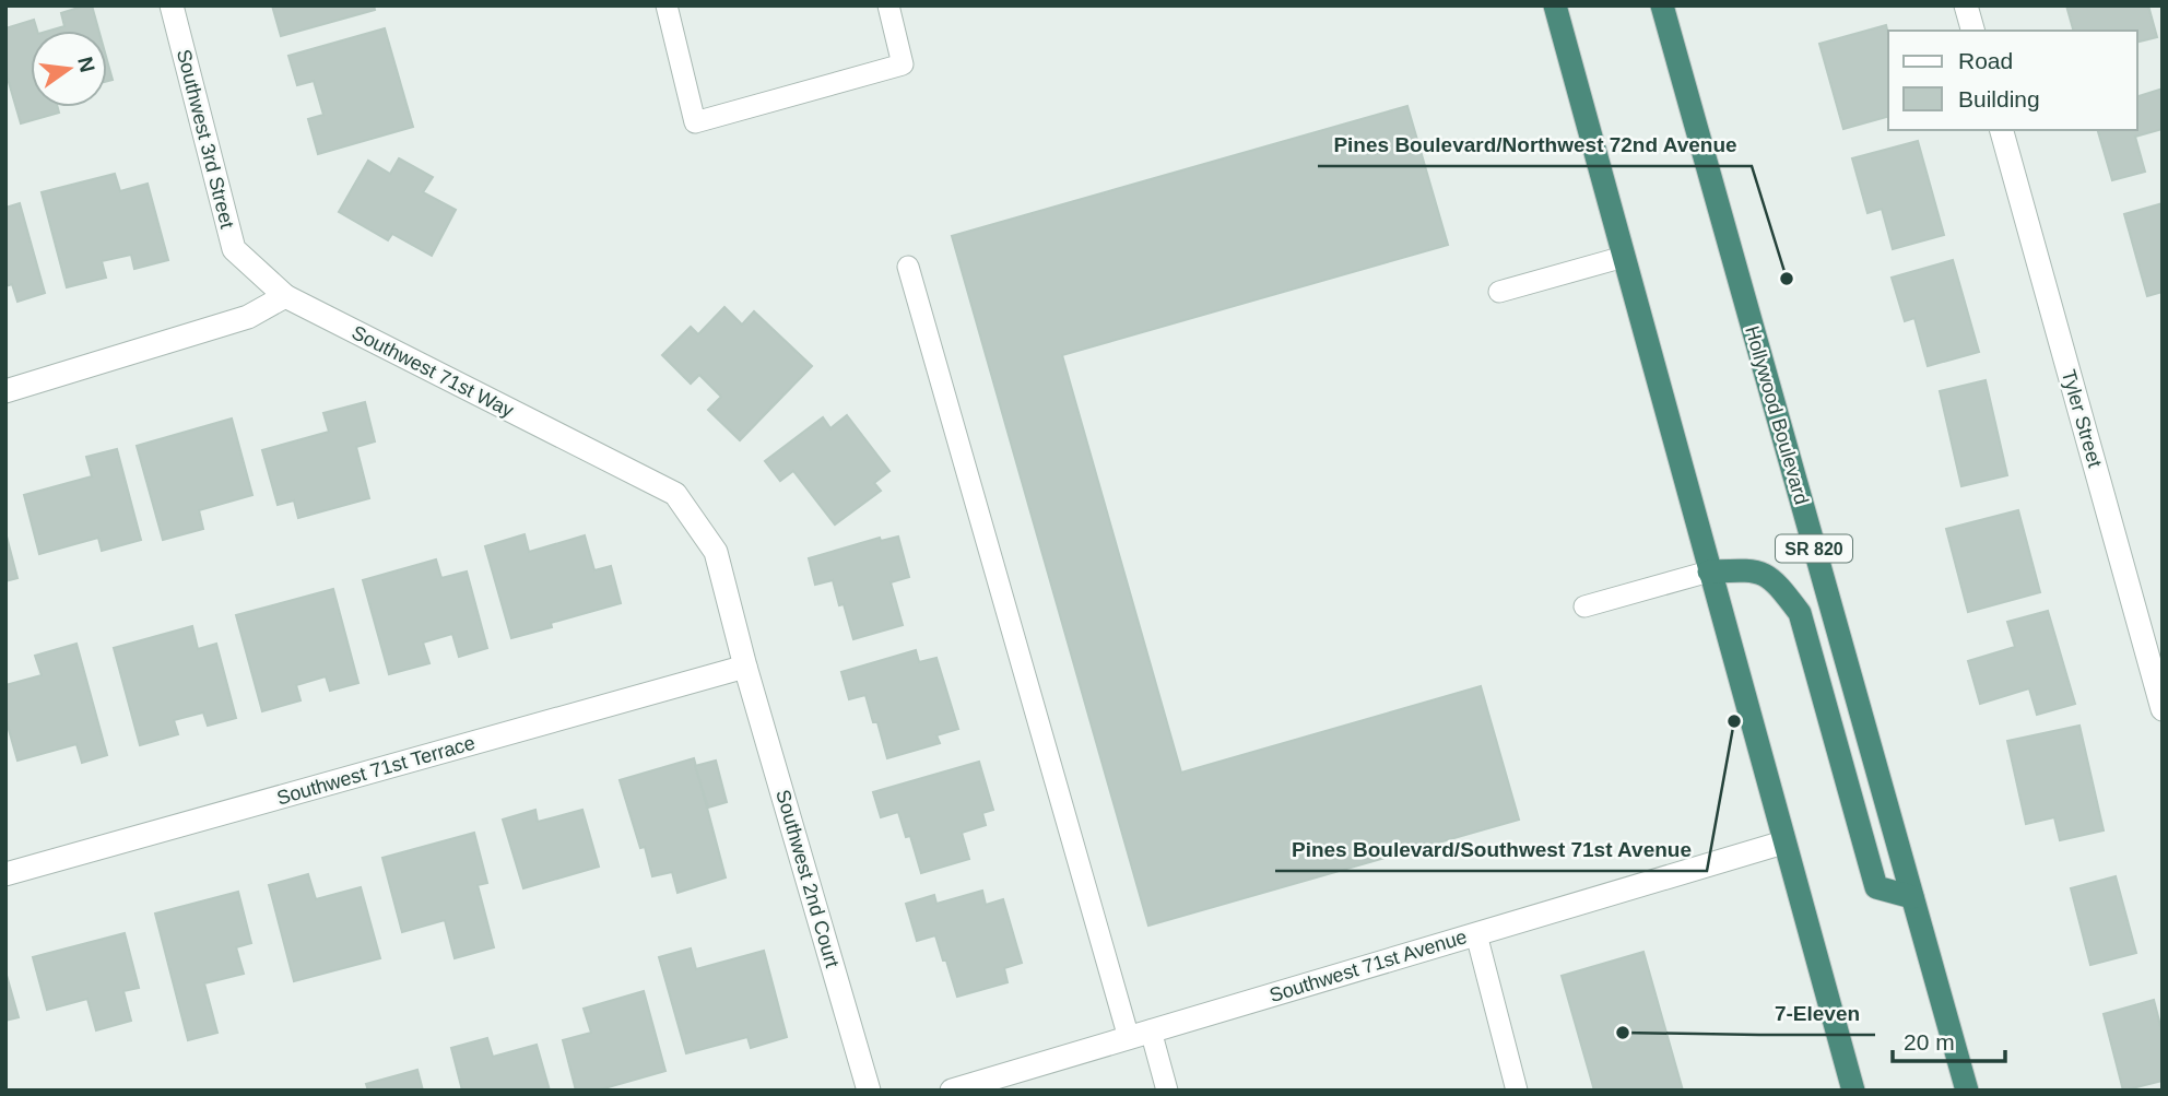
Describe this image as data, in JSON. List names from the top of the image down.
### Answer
{
  "streets": {
    "highway": ["Hollywood Boulevard", "SR 820"],
    "street": [
      "Southwest 3rd Street",
      "Southwest 71st Way",
      "Tyler Street",
      "Southwest 71st Terrace",
      "Southwest 2nd Court",
      "Southwest 71st Avenue"
    ]
  },
  "crossings": [
    ["Southwest 3rd Street", "Southwest 71st Way"],
    ["Southwest 71st Way", "Southwest 71st Terrace"],
    ["Southwest 71st Way", "Southwest 2nd Court"],
    ["Southwest 71st Terrace", "Southwest 2nd Court"]
  ],
  "places": ["Pines Boulevard/Northwest 72nd Avenue", "Pines Boulevard/Southwest 71st Avenue", "7-Eleven"],
  "legend": ["Road", "Building"],
  "scale_bar": "20 m",
  "north": "right"
}
